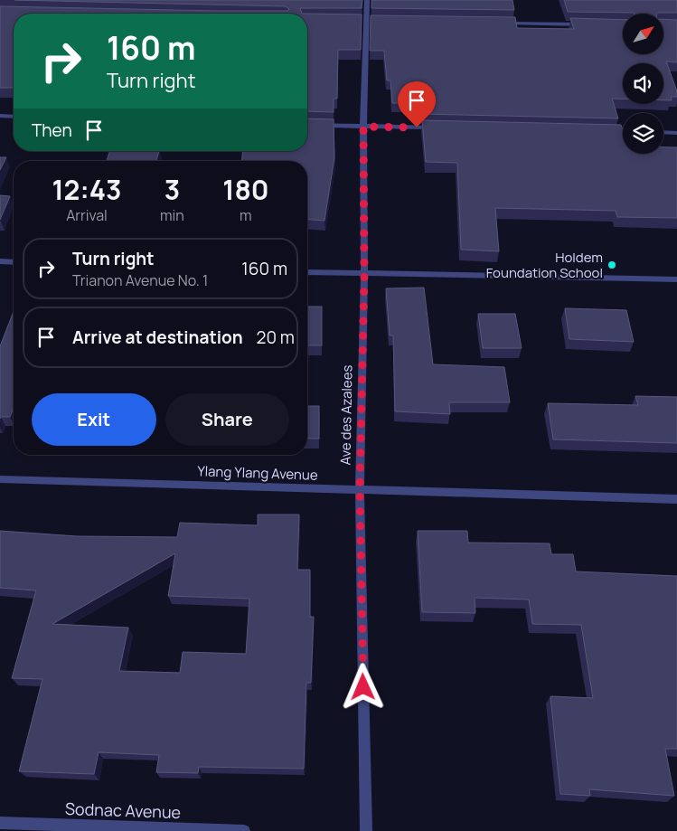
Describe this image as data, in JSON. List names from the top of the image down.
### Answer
{
  "streets": {
    "street": ["Ave des Azalees", "Ylang Ylang Avenue", "Sodnac Avenue"]
  },
  "crossings": [
    ["Ave des Azalees", "Ylang Ylang Avenue"]
  ],
  "places": ["Holdem Foundation School"],
  "north": "top right",
  "page": {
    "turn": ["160 m", "Turn right"],
    "then": "Then",
    "eta": [
      "12:43",
      "Arrival",
      "3",
      "min",
      "180",
      "m"
    ],
    "list": [
      {
        "name": "Turn right",
        "note": "Trianon Avenue No. 1",
        "value": "160 m"
      },
      {
        "name": "Arrive at destination",
        "value": "20 m"
      }
    ],
    "buttons": ["Exit", "Share"]
  }
}
